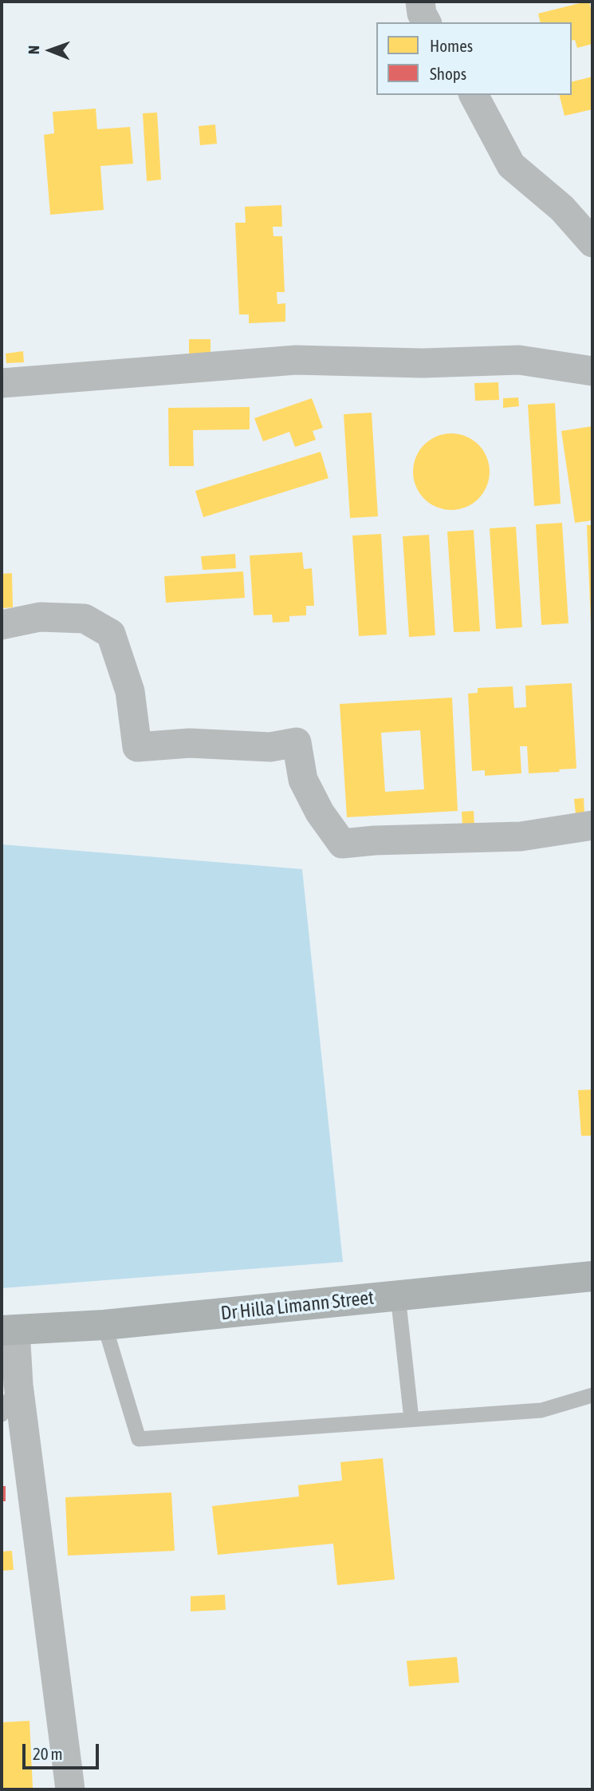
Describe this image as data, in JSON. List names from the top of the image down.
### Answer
{
  "streets": {
    "highway": ["Dr Hilla Limann Street"]
  },
  "legend": ["Homes", "Shops"],
  "scale_bar": "20 m",
  "north": "left"
}
